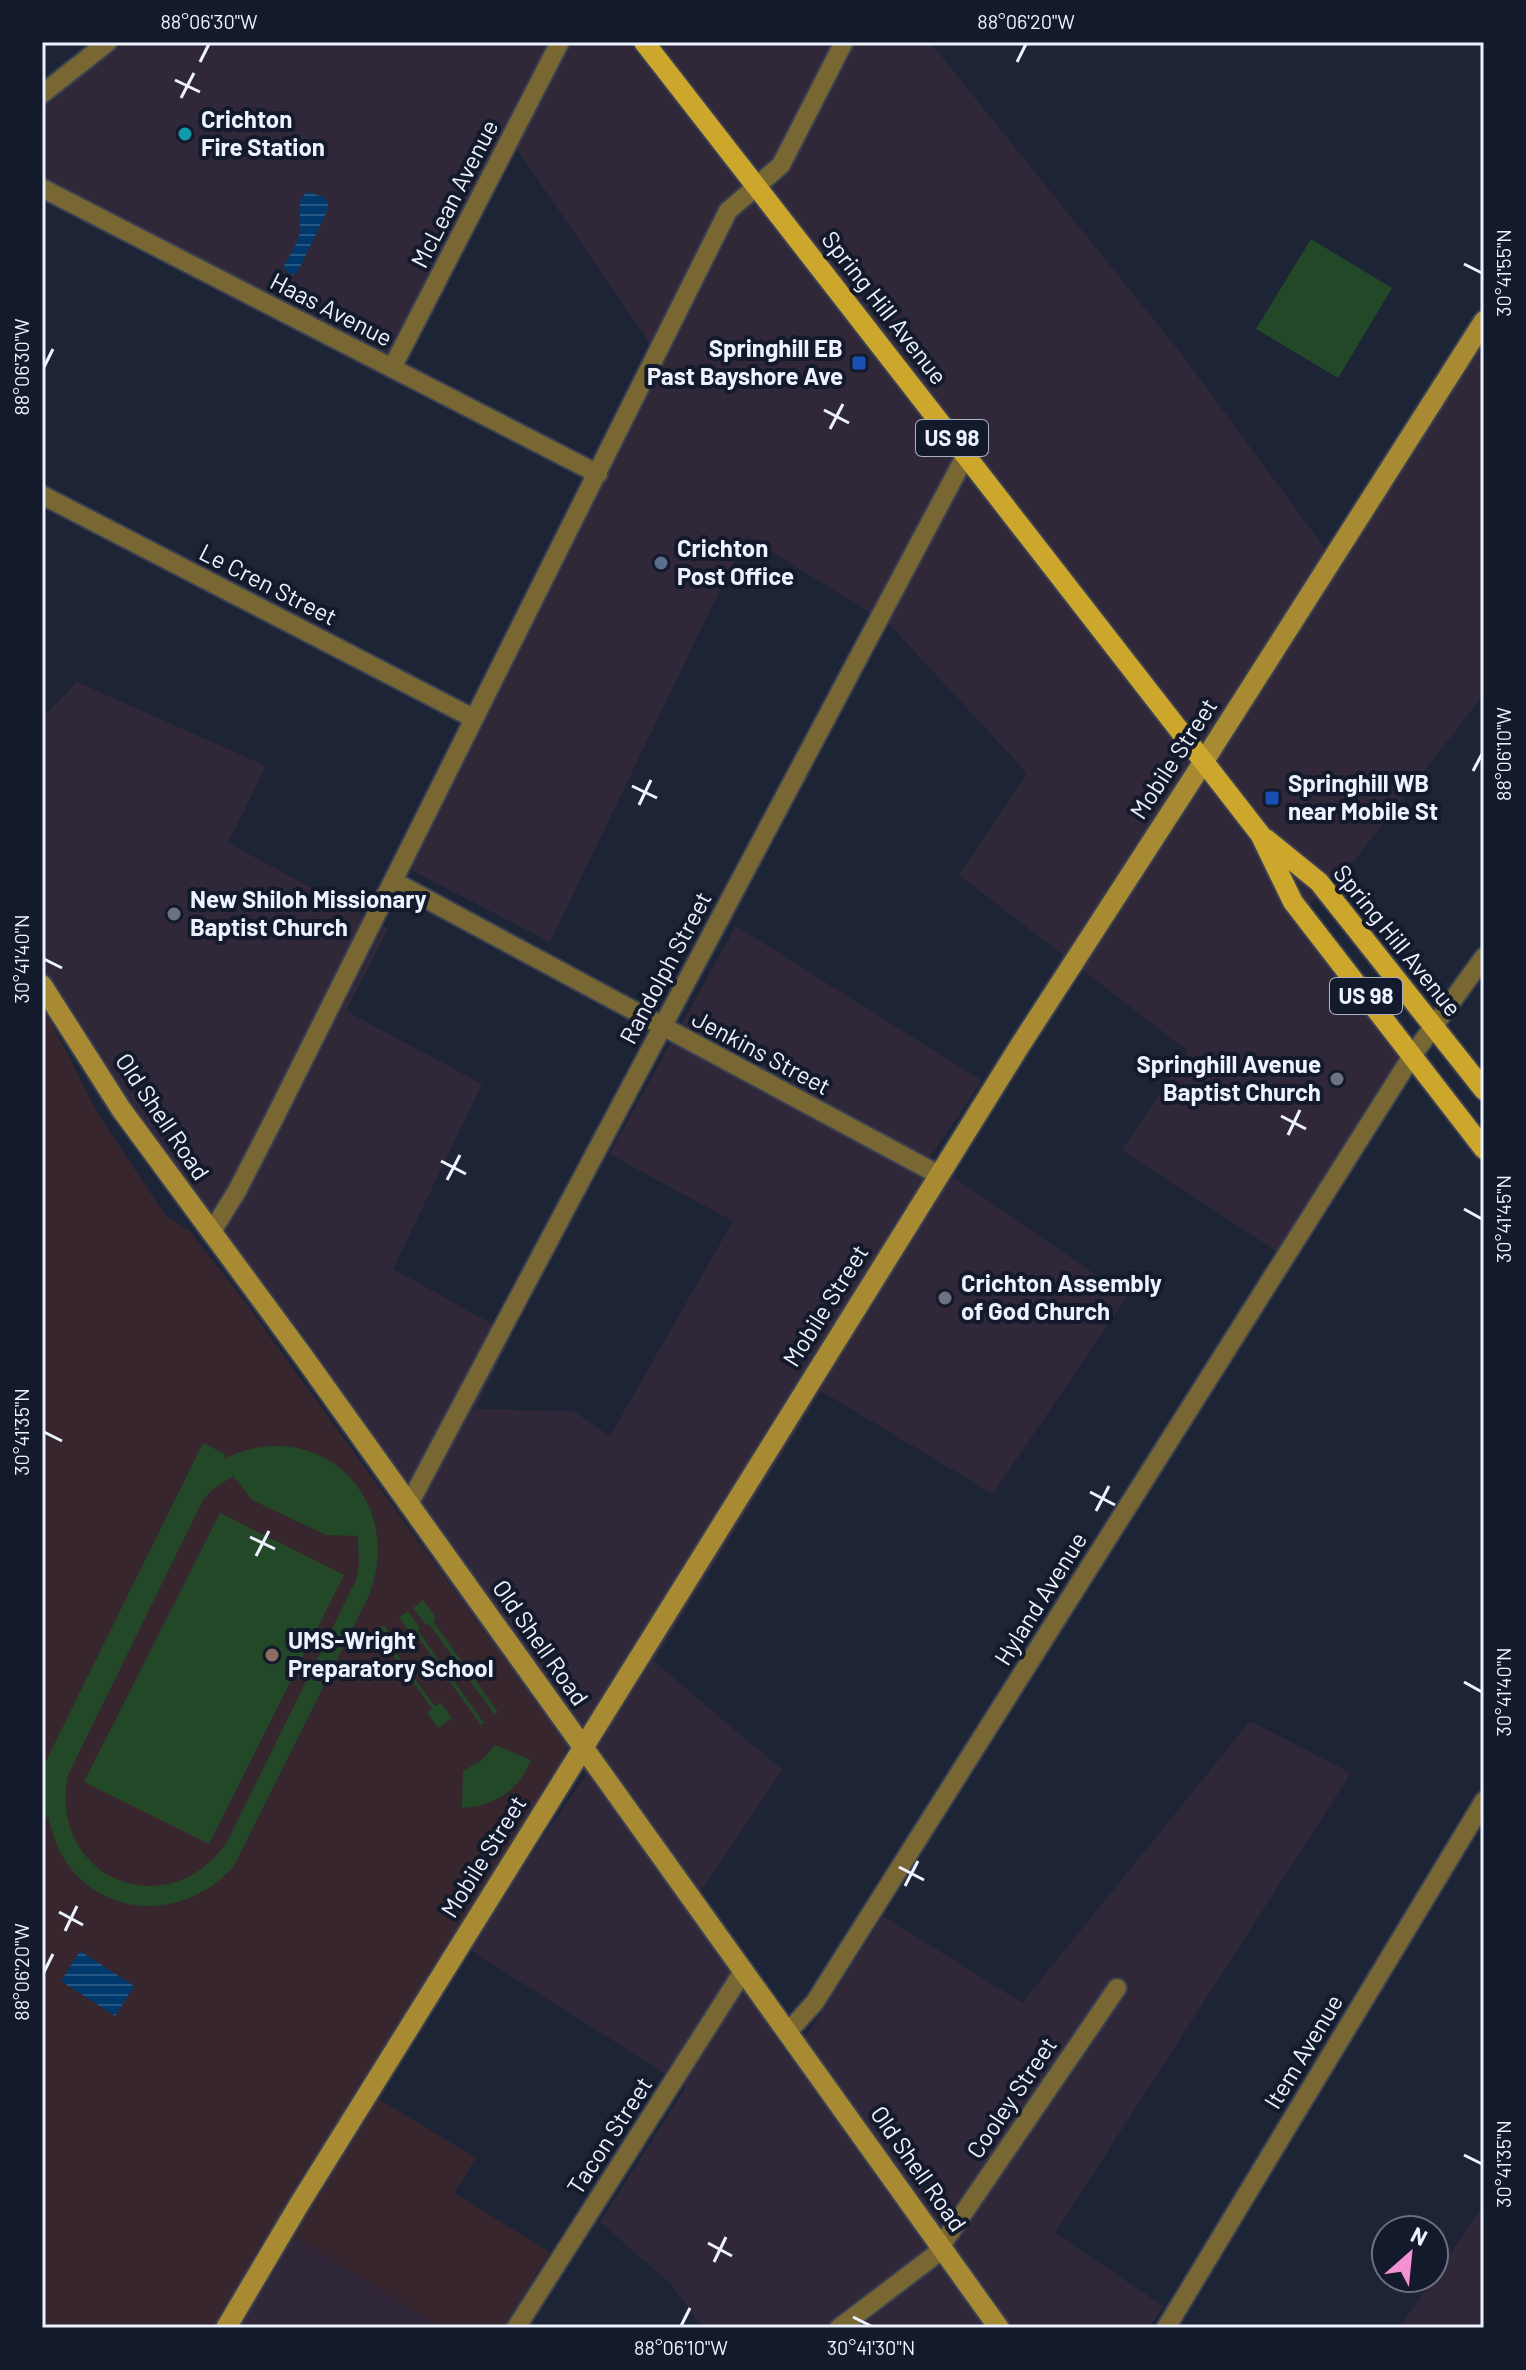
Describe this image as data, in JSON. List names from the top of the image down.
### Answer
{
  "streets": {
    "main road": ["Spring Hill Avenue", "US 98"],
    "street": [
      "McLean Avenue",
      "Haas Avenue",
      "Le Cren Street",
      "Mobile Street",
      "Randolph Street",
      "Jenkins Street",
      "Old Shell Road",
      "Hyland Avenue",
      "Item Avenue",
      "Cooley Street",
      "Tacon Street"
    ]
  },
  "crossings": [
    ["McLean Avenue", "Haas Avenue"],
    ["Spring Hill Avenue", "Mobile Street"],
    ["Spring Hill Avenue", "Randolph Street"],
    ["Spring Hill Avenue", "Hyland Avenue"],
    ["Mobile Street", "Jenkins Street"],
    ["Mobile Street", "Old Shell Road"],
    ["Randolph Street", "Jenkins Street"],
    ["Randolph Street", "Old Shell Road"],
    ["Old Shell Road", "Hyland Avenue"],
    ["Old Shell Road", "Cooley Street"],
    ["Old Shell Road", "Tacon Street"]
  ],
  "places": {
    "other": [
      "Crichton Fire Station",
      "Crichton Post Office",
      "New Shiloh Missionary Baptist Church",
      "Springhill Avenue Baptist Church",
      "Crichton Assembly of God Church",
      "UMS-Wright Preparatory School"
    ],
    "transit": ["Springhill EB Past Bayshore Ave", "Springhill WB near Mobile St"]
  },
  "north": "top right",
  "coordinates": [
    "88°06'30\"W",
    "88°06'20\"W",
    "30°41'55\"N",
    "88°06'10\"W",
    "30°41'40\"N",
    "30°41'45\"N",
    "30°41'35\"N",
    "30°41'30\"N"
  ]
}
